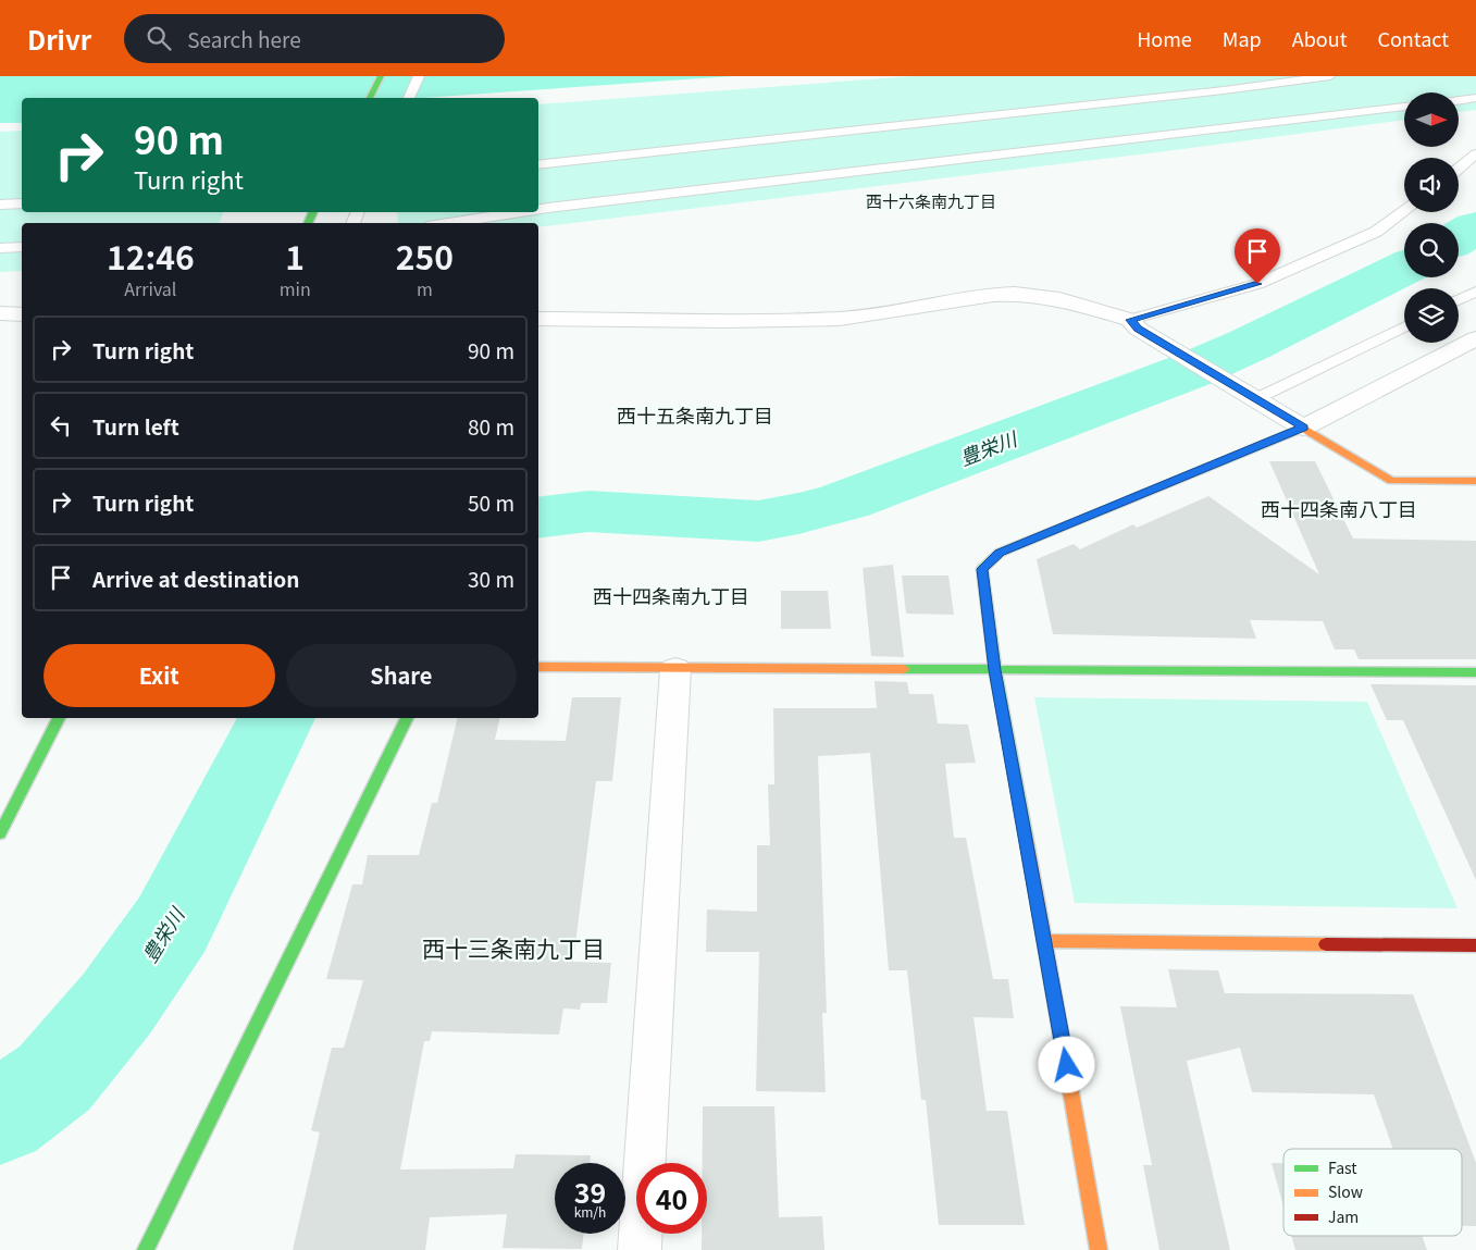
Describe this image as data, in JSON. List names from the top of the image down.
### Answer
{
  "districts": [
    "西十六条南九丁目",
    "西十五条南九丁目",
    "西十四条南八丁目",
    "西十四条南九丁目",
    "西十三条南九丁目"
  ],
  "water": ["豊栄川"],
  "legend": ["Fast", "Slow", "Jam"],
  "north": "right",
  "page": {
    "header": "Drivr",
    "search": "Search here",
    "nav": [
      "Home",
      "Map",
      "About",
      "Contact"
    ],
    "turn": ["90 m", "Turn right"],
    "eta": [
      "12:46",
      "Arrival",
      "1",
      "min",
      "250",
      "m"
    ],
    "list": [
      {
        "name": "Turn right",
        "value": "90 m"
      },
      {
        "name": "Turn left",
        "value": "80 m"
      },
      {
        "name": "Turn right",
        "value": "50 m"
      },
      {
        "name": "Arrive at destination",
        "value": "30 m"
      }
    ],
    "buttons": ["Exit", "Share"],
    "speed": "39 km/h",
    "limit": "40"
  }
}
